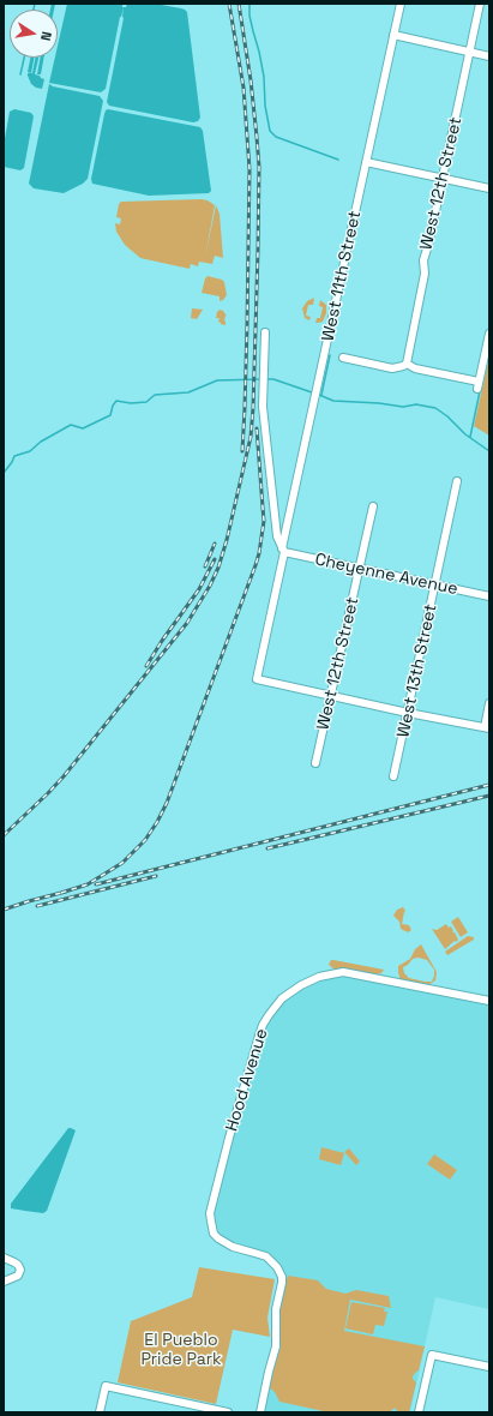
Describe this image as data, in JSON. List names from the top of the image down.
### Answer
{
  "streets": {
    "street": [
      "West 12th Street",
      "West 11th Street",
      "Cheyenne Avenue",
      "West 13th Street",
      "Hood Avenue"
    ]
  },
  "crossings": [
    ["West 12th Street", "West 11th Street"],
    ["West 12th Street", "Cheyenne Avenue"],
    ["West 11th Street", "Cheyenne Avenue"],
    ["Cheyenne Avenue", "West 13th Street"]
  ],
  "parks": ["El Pueblo Pride Park"],
  "north": "right"
}
